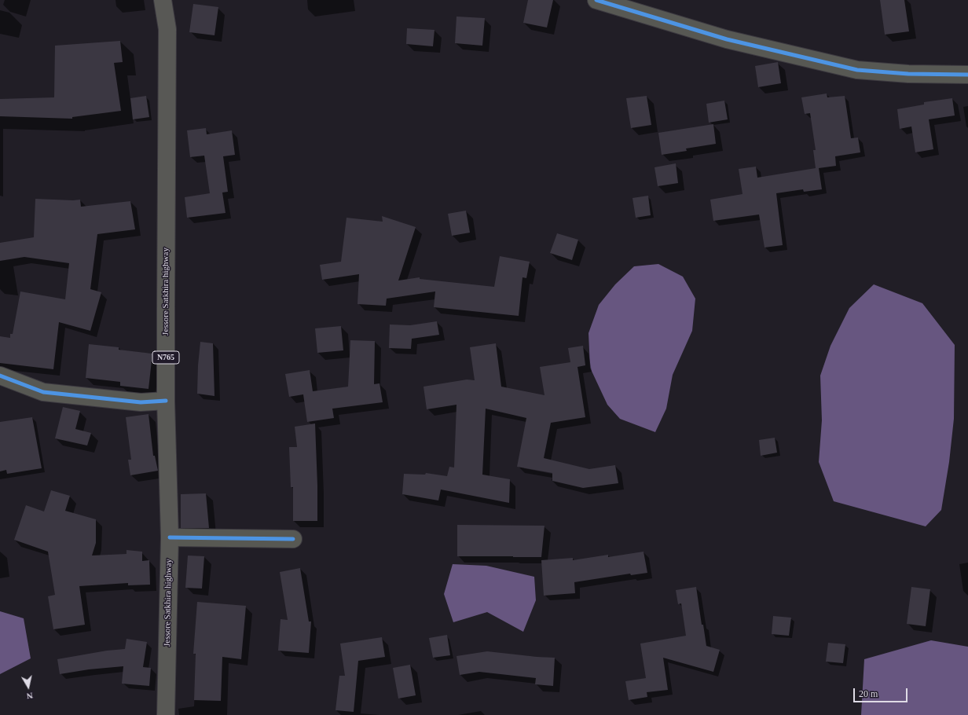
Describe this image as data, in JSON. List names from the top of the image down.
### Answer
{
  "streets": {
    "highway": ["Jessore Satkhira highway", "N765"]
  },
  "scale_bar": "20 m",
  "north": "bottom"
}
